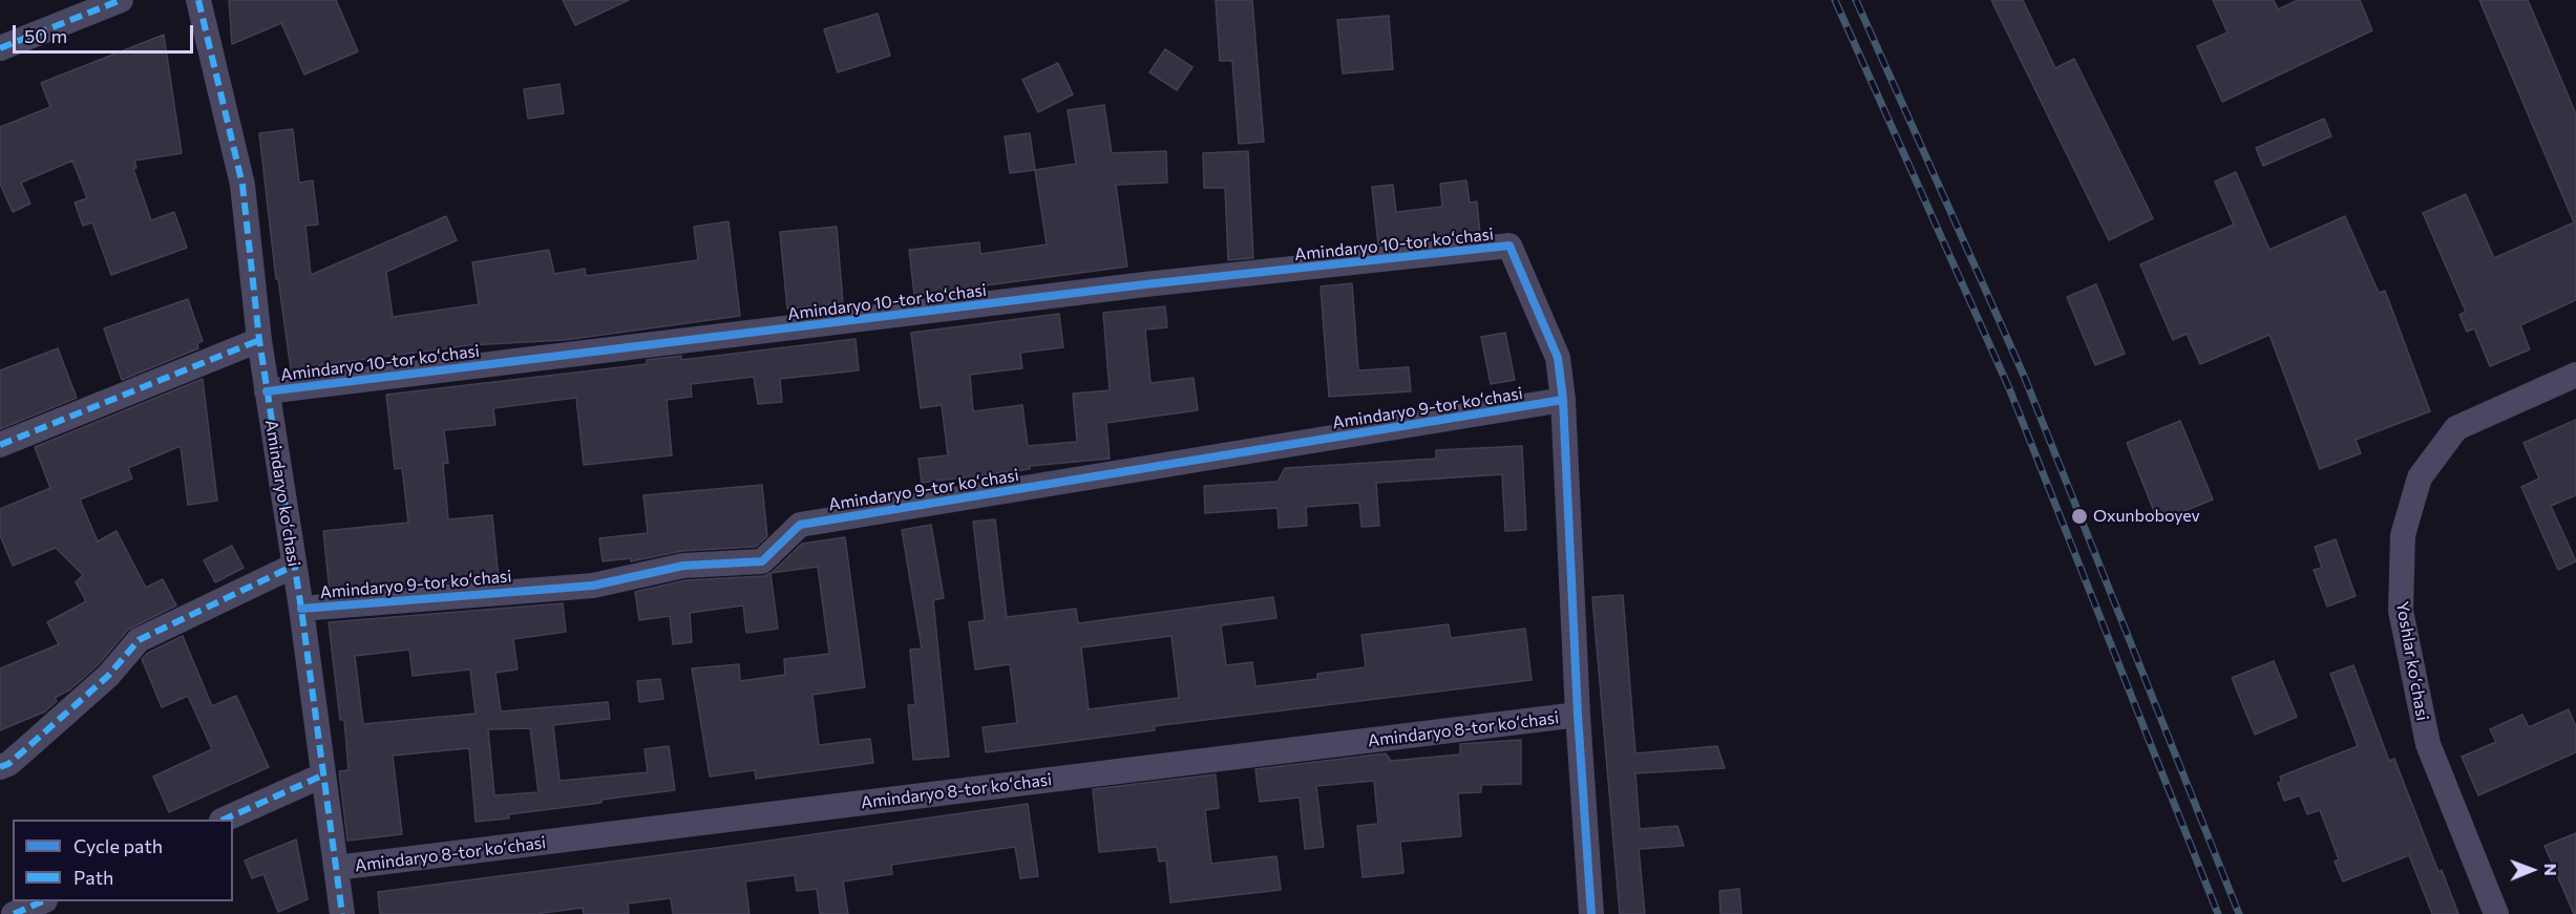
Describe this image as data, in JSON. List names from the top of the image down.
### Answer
{
  "streets": {
    "street": [
      "Amindaryo 10-tor koʻchasi",
      "Amindaryo 9-tor koʻchasi",
      "Amindaryo koʻchasi",
      "Yoshlar koʻchasi",
      "Amindaryo 8-tor koʻchasi"
    ]
  },
  "crossings": [
    ["Amindaryo 10-tor koʻchasi", "Amindaryo 9-tor koʻchasi"],
    ["Amindaryo 10-tor koʻchasi", "Amindaryo koʻchasi"],
    ["Amindaryo 9-tor koʻchasi", "Amindaryo koʻchasi"],
    ["Amindaryo koʻchasi", "Amindaryo 8-tor koʻchasi"]
  ],
  "places": ["Oxunboboyev"],
  "legend": ["Cycle path", "Path"],
  "scale_bar": "50 m",
  "north": "right"
}
